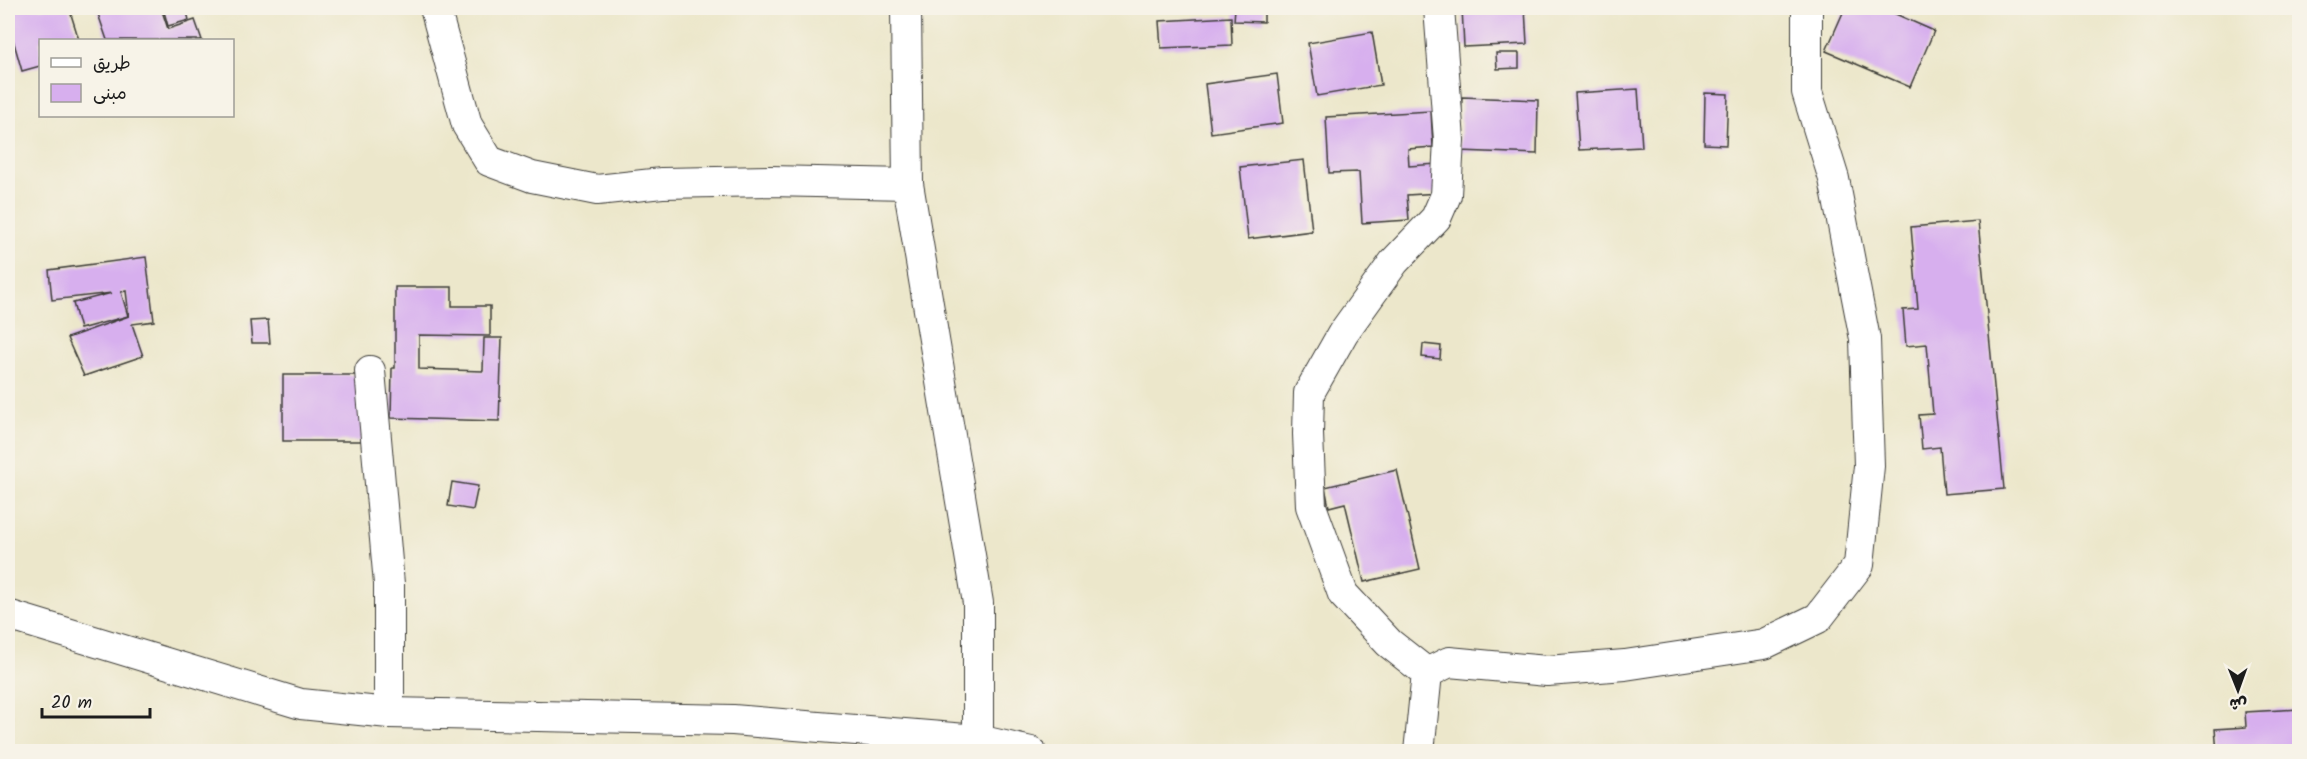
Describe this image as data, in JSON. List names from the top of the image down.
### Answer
{
  "legend": ["طريق", "مبنى"],
  "scale_bar": "20 m",
  "north": "bottom"
}
